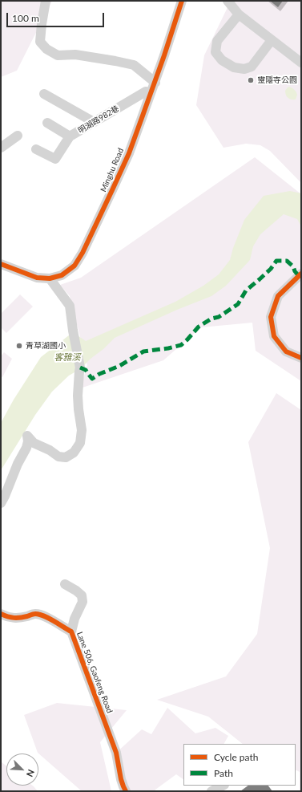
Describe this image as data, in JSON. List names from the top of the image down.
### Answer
{
  "streets": {
    "street": ["明湖路982巷", "Minghu Road", "Lane 506, Gaofeng Road"]
  },
  "crossings": [
    ["明湖路982巷", "Minghu Road"]
  ],
  "water": ["客雅溪"],
  "places": ["靈隱寺公園", "青草湖國小"],
  "legend": ["Cycle path", "Path"],
  "scale_bar": "100 m",
  "north": "bottom right"
}
